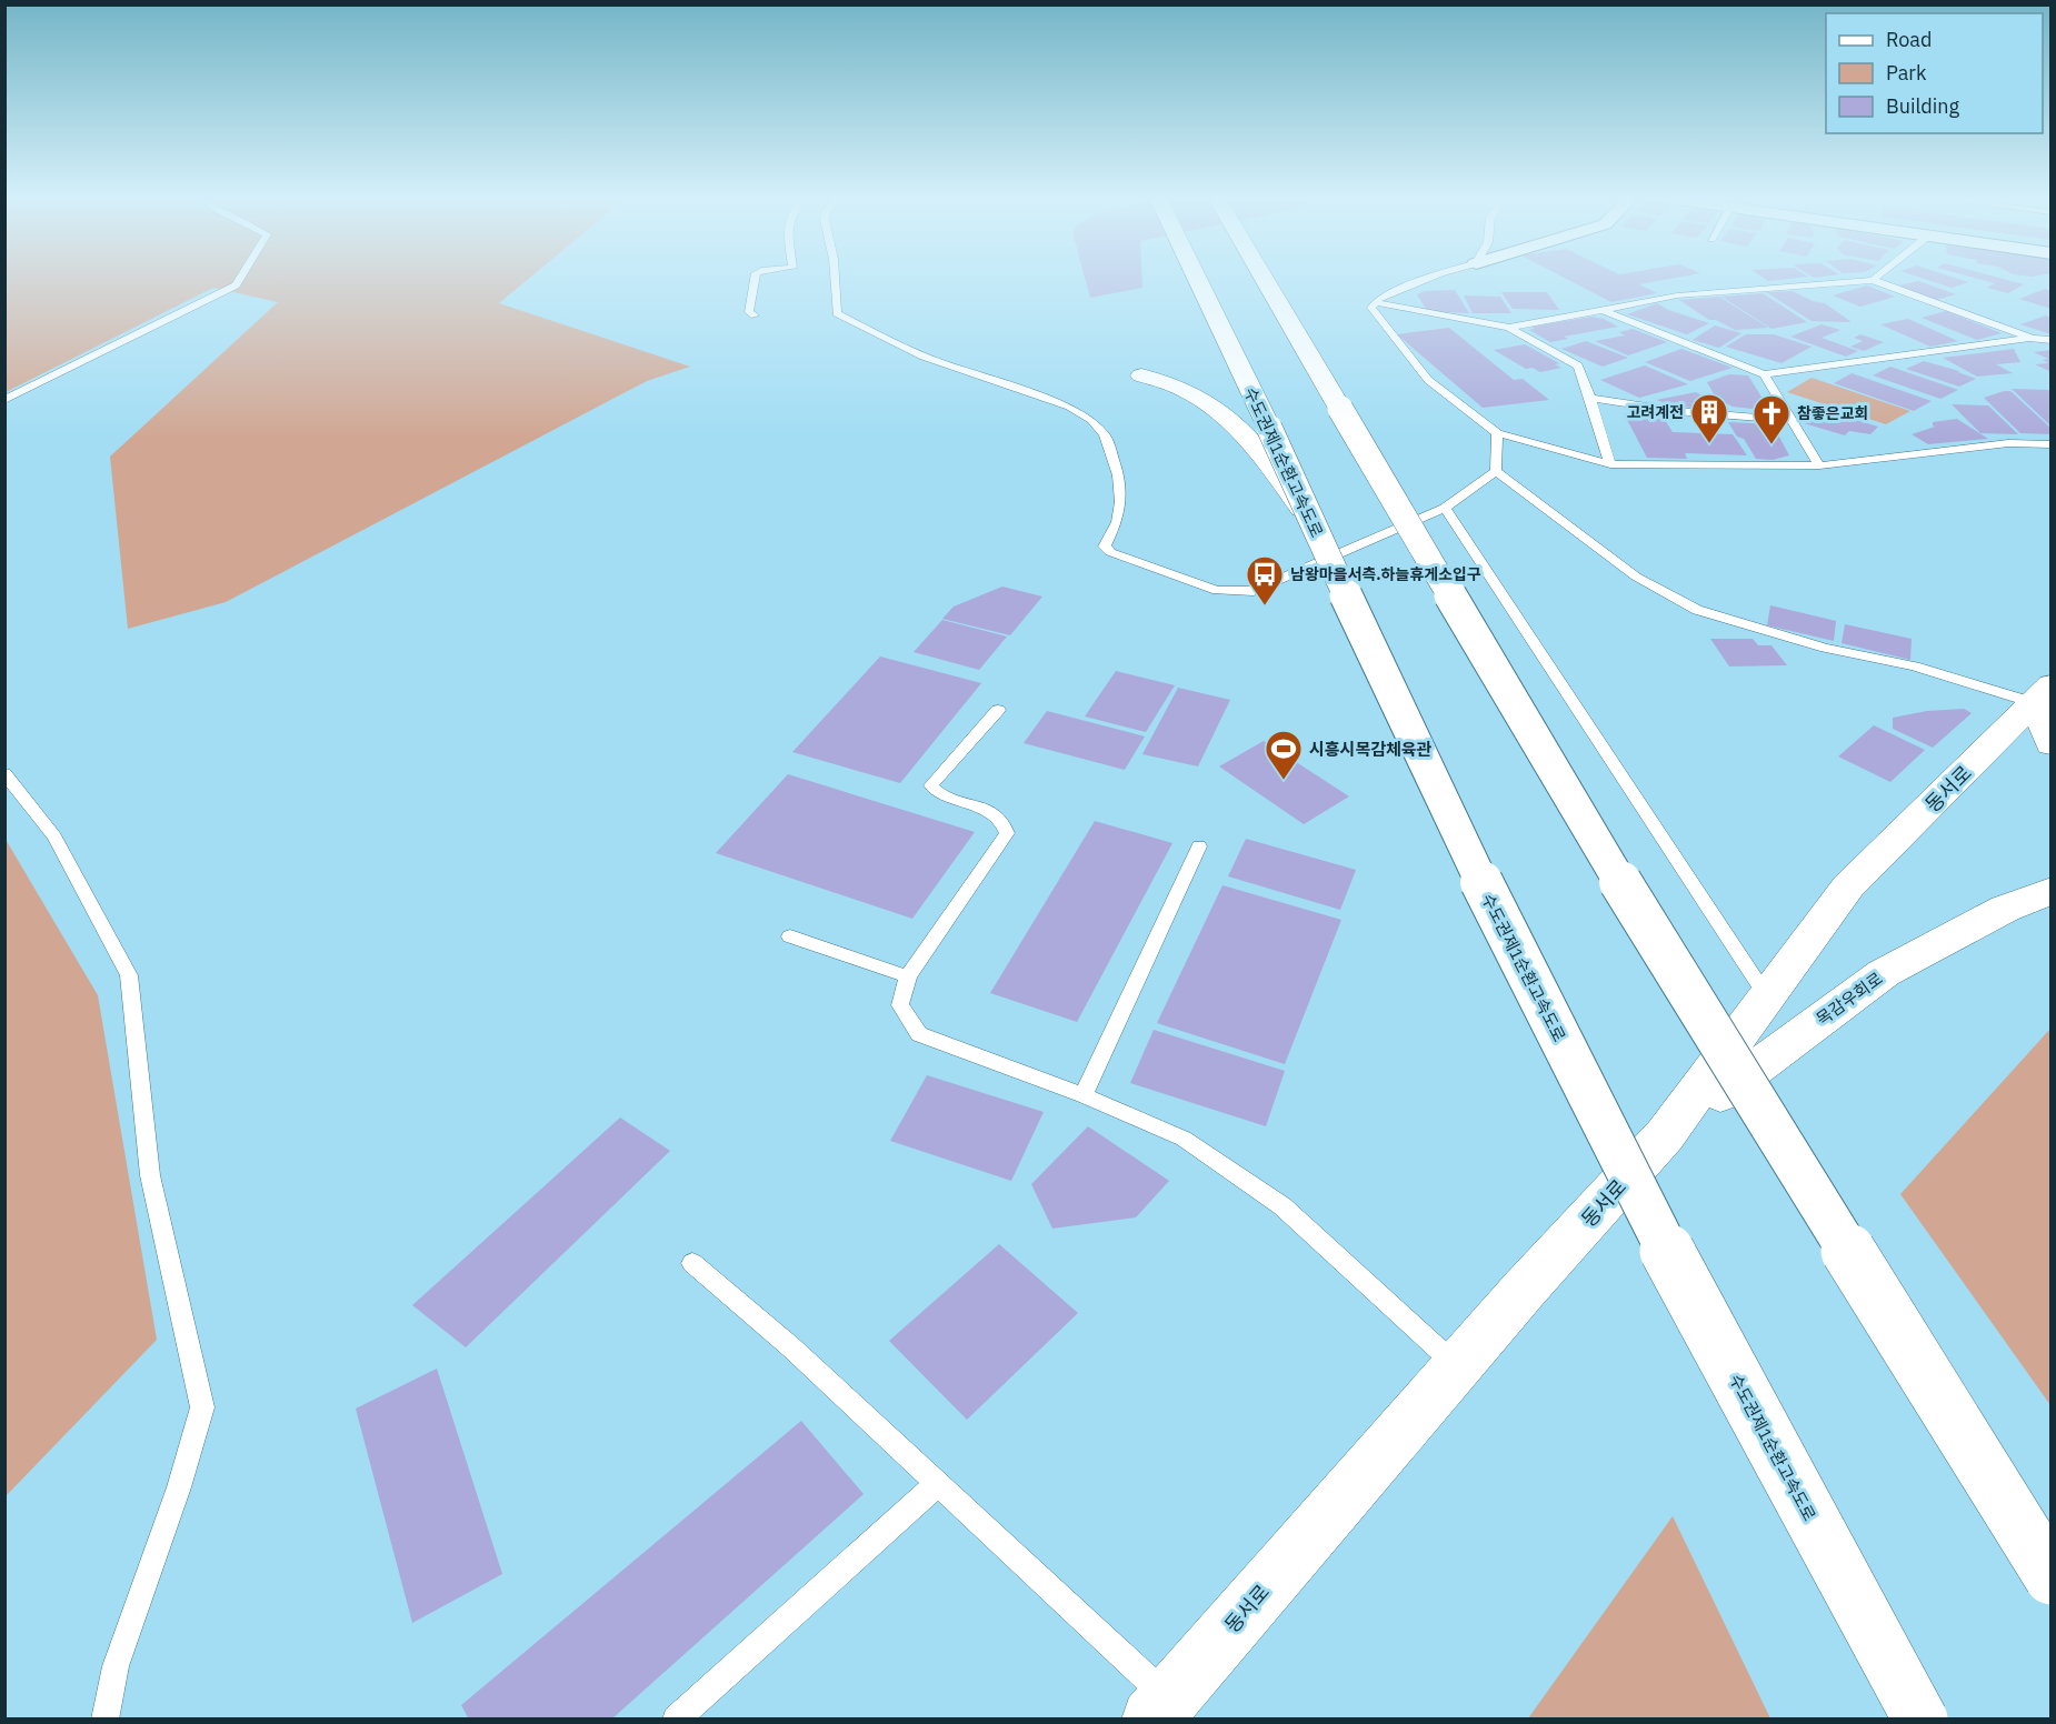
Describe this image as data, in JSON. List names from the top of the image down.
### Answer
{
  "streets": {
    "main road": ["수도권제1순환고속도로", "동서로", "목감우회로"]
  },
  "crossings": [
    ["동서로", "목감우회로"]
  ],
  "places": {
    "building": ["고려계전"],
    "church": ["참좋은교회"],
    "bus stop": ["남왕마을서측.하늘휴게소입구"],
    "sports": ["시흥시목감체육관"]
  },
  "legend": ["Road", "Park", "Building"]
}
